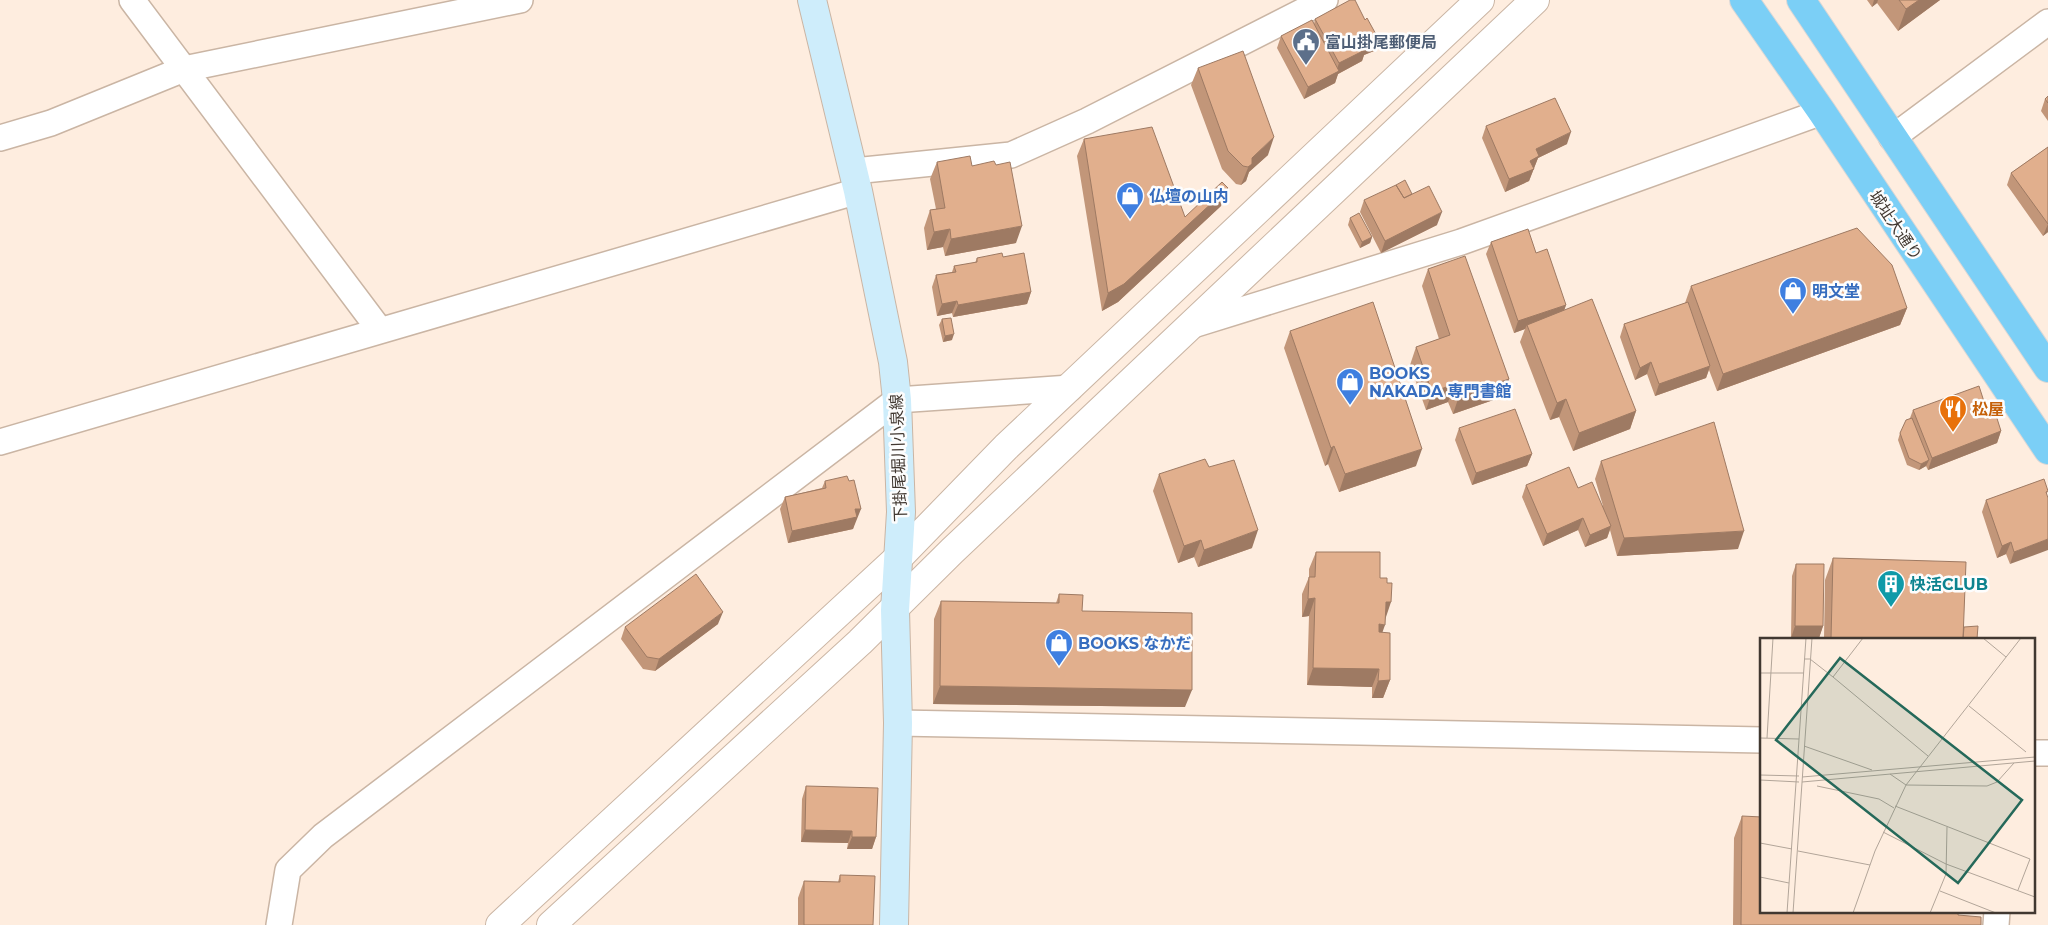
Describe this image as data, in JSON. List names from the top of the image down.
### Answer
{
  "streets": {
    "highway": ["城址大通り"],
    "main road": ["下掛尾堀川小泉線"]
  },
  "places": {
    "public building": ["富山掛尾郵便局"],
    "shop": [
      "仏壇の山内",
      "明文堂",
      "BOOKS NAKADA 専門書館",
      "BOOKS なかだ"
    ],
    "restaurant": ["松屋"],
    "building": ["快活CLUB"]
  }
}
